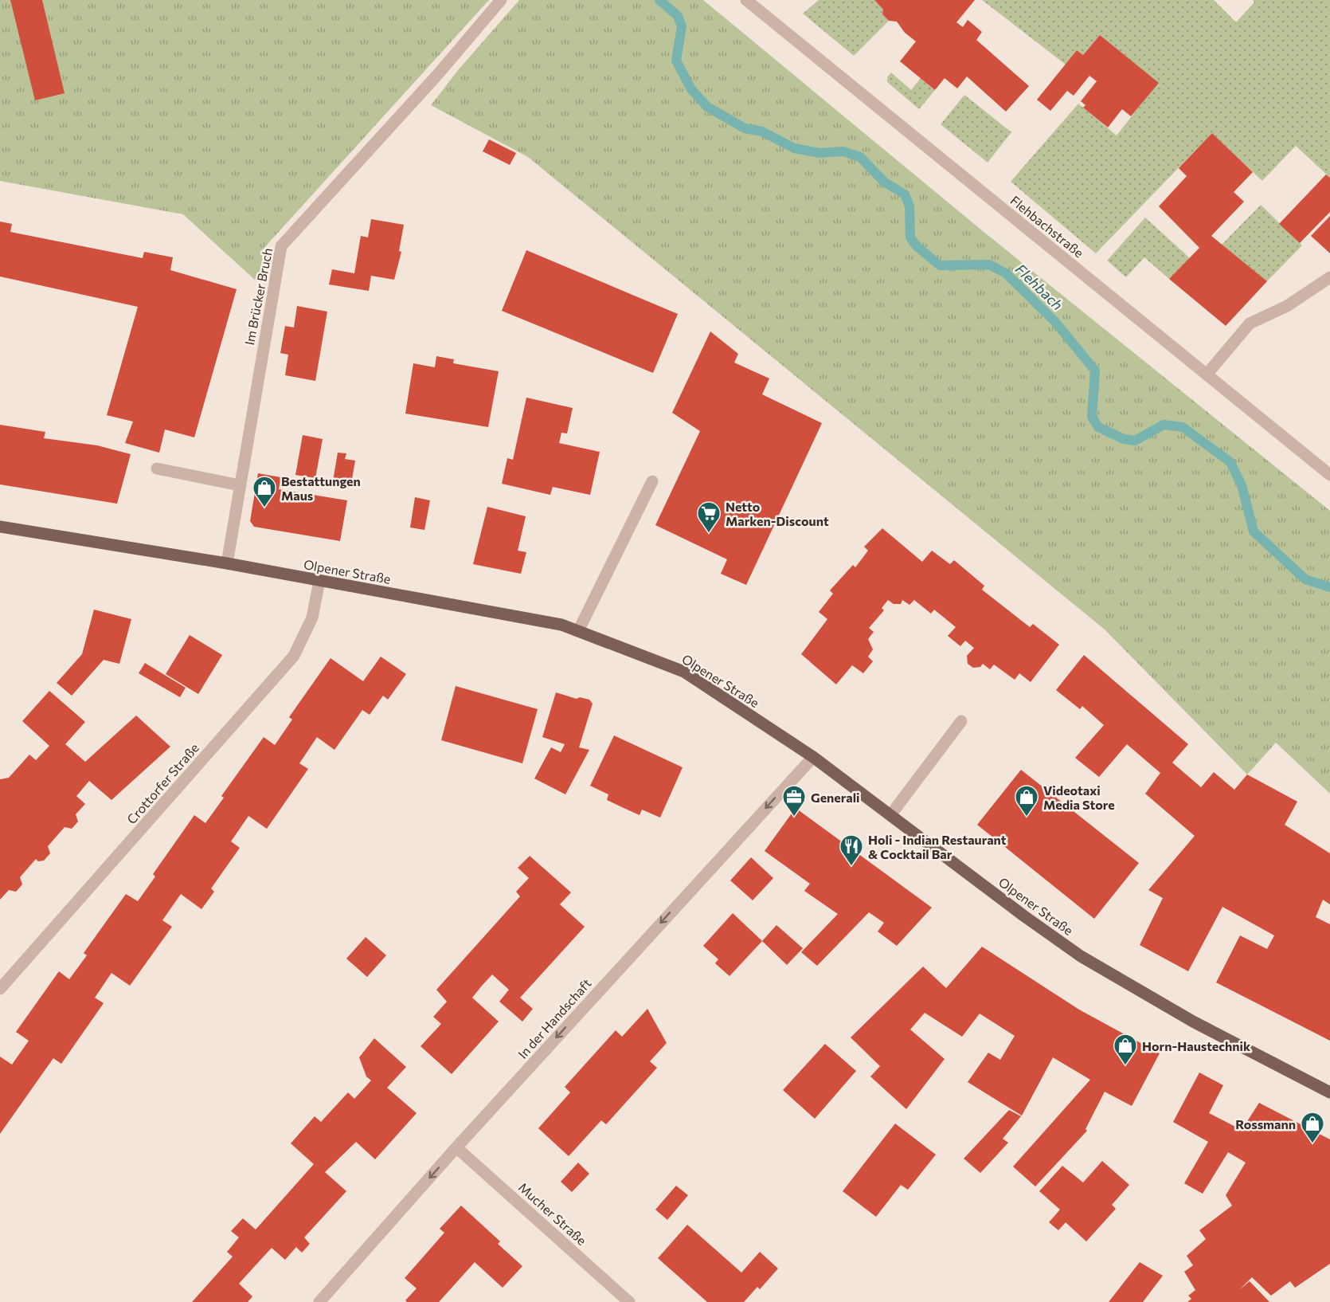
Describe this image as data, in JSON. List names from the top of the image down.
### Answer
{
  "streets": {
    "main road": ["Olpener Straße"],
    "street": [
      "Flehbachstraße",
      "Im Brücker Bruch",
      "Crottorfer Straße",
      "In der Handschaft",
      "Mucher Straße"
    ]
  },
  "crossings": [
    ["Im Brücker Bruch", "Olpener Straße"],
    ["Olpener Straße", "Crottorfer Straße"],
    ["Olpener Straße", "In der Handschaft"],
    ["In der Handschaft", "Mucher Straße"]
  ],
  "one_way": ["In der Handschaft"],
  "water": ["Flehbach"],
  "places": {
    "shop": [
      "Bestattungen Maus",
      "Videotaxi Media Store",
      "Horn-Haustechnik",
      "Rossmann"
    ],
    "supermarket": ["Netto Marken-Discount"],
    "office": ["Generali"],
    "restaurant": ["Holi - Indian Restaurant & Cocktail Bar"]
  }
}
